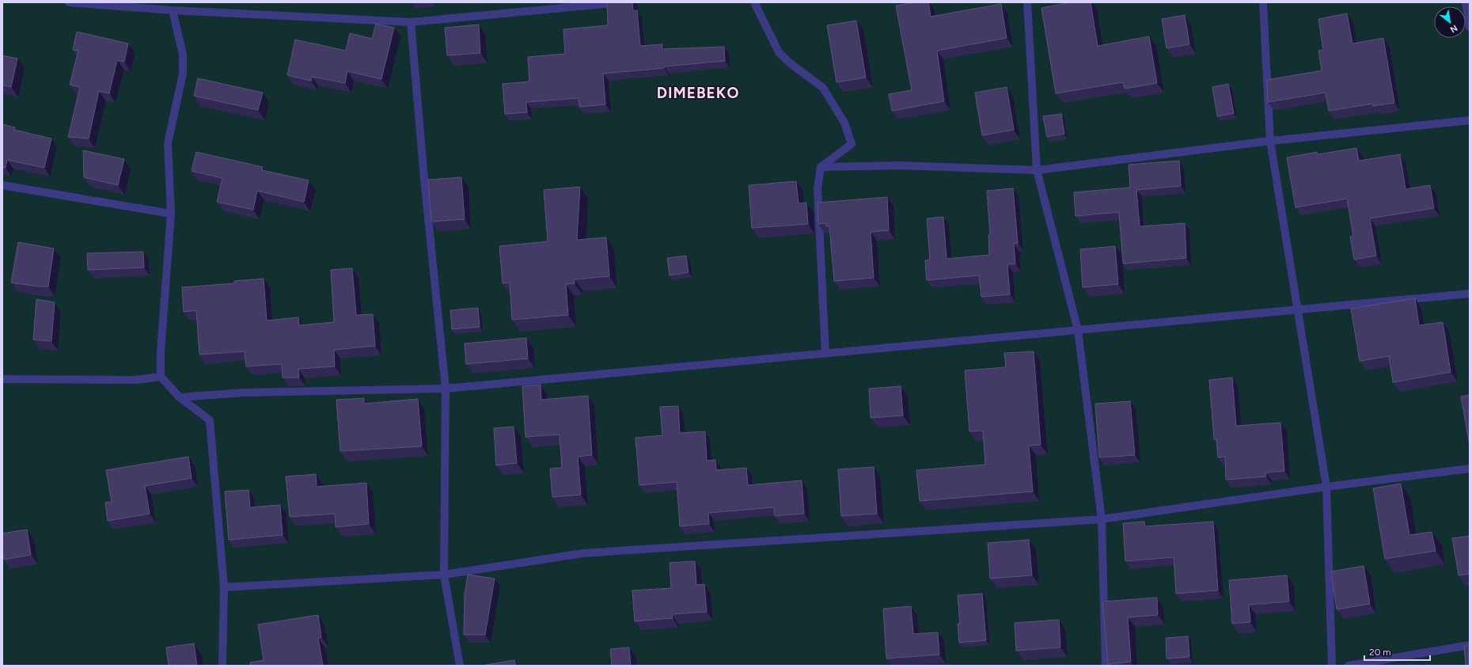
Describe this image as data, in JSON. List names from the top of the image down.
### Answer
{
  "districts": ["DIMEBEKO"],
  "scale_bar": "20 m",
  "north": "bottom right"
}
